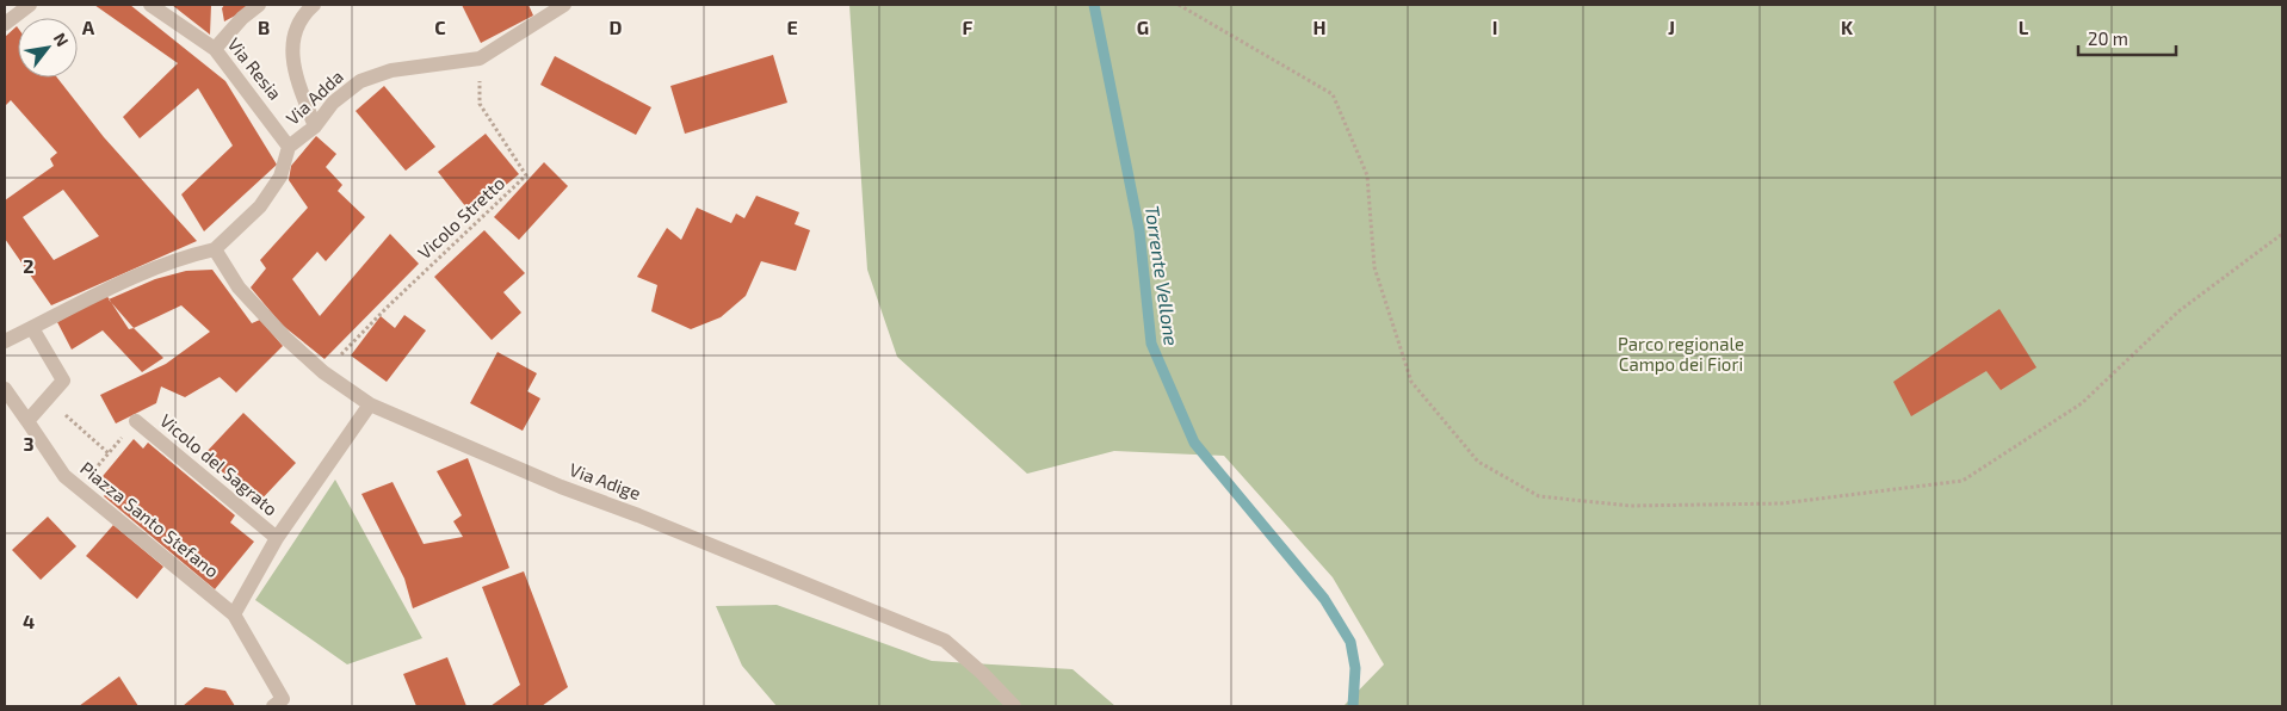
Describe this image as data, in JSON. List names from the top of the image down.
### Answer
{
  "streets": {
    "street": [
      "Via Resia",
      "Via Adda",
      "Vicolo del Sagrato",
      "Via Adige",
      "Piazza Santo Stefano"
    ],
    "path": ["Vicolo Stretto"]
  },
  "crossings": [
    ["Via Resia", "Via Adda"],
    ["Via Adda", "Vicolo Stretto"],
    ["Vicolo Stretto", "Via Adige"],
    ["Vicolo del Sagrato", "Piazza Santo Stefano"]
  ],
  "water": ["Torrente Vellone"],
  "parks": ["Parco regionale Campo dei Fiori"],
  "scale_bar": "20 m",
  "north": "top right",
  "grid": {
    "columns": [
      "A",
      "B",
      "C",
      "D",
      "E",
      "F",
      "G",
      "H",
      "I",
      "J",
      "K",
      "L"
    ],
    "rows": ["2", "3", "4"]
  }
}
